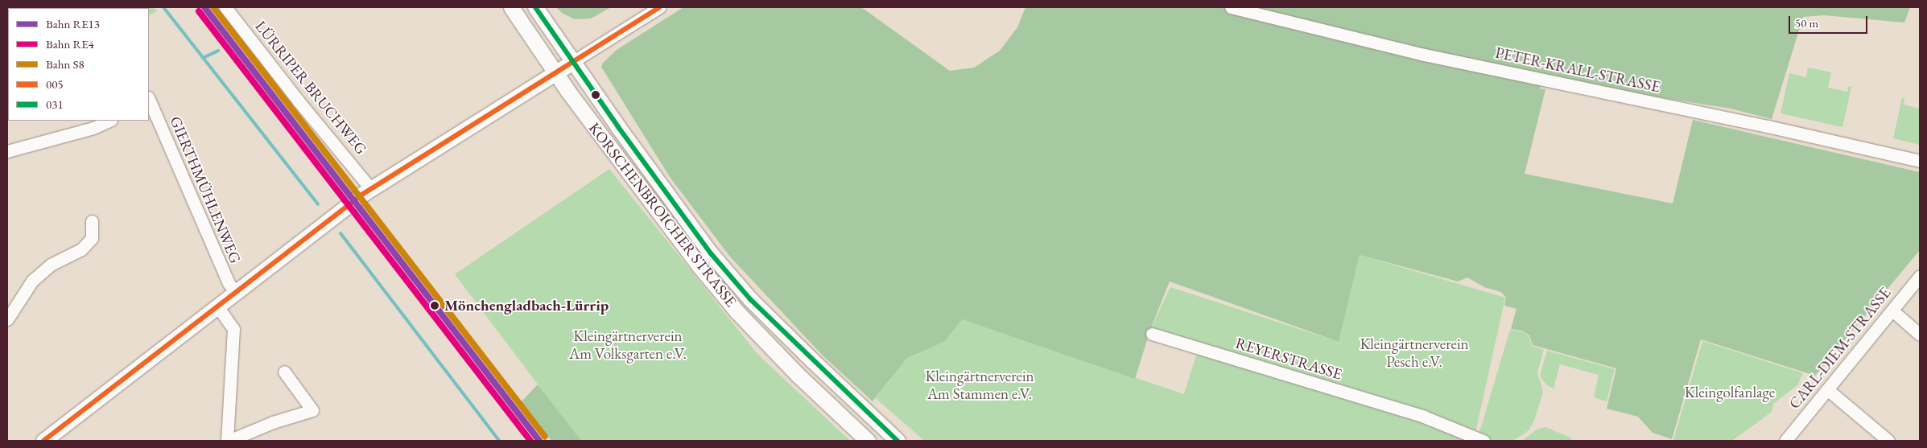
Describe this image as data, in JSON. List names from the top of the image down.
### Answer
{
  "streets": {
    "main road": ["KORSCHENBROICHER STRASSE"],
    "street": [
      "PETER-KRALL-STRASSE",
      "LÜRRIPER BRUCHWEG",
      "GIERTHMÜHLENWEG",
      "CARL-DIEM-STRASSE",
      "REYERSTRASSE"
    ]
  },
  "parks": [
    "Kleingärtnerverein Am Volksgarten e.V.",
    "Kleingärtnerverein Pesch e.V.",
    "Kleingärtnerverein Am Stammen e.V.",
    "Kleingolfanlage"
  ],
  "places": ["Mönchengladbach-Lürrip"],
  "lines": [
    "rail line RE13",
    "rail line S8",
    "transit line 005",
    "transit line 031",
    "rail line RE4"
  ],
  "legend": [
    "Bahn RE13",
    "Bahn RE4",
    "Bahn S8",
    "005",
    "031"
  ],
  "scale_bar": "50 m"
}
